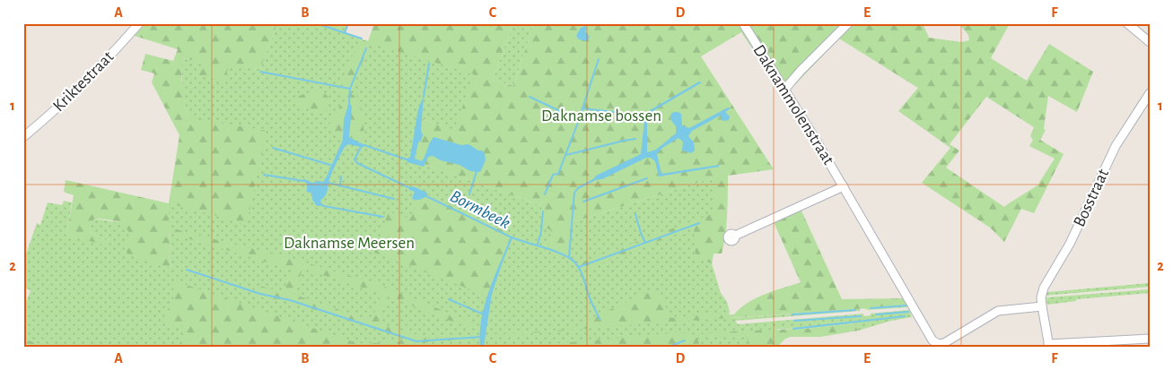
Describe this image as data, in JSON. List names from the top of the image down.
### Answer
{
  "streets": {
    "street": ["Kriktestraat", "Daknammolenstraat", "Bosstraat"]
  },
  "water": ["Bormbeek"],
  "parks": ["Daknamse bossen", "Daknamse Meersen"],
  "grid": {
    "columns": [
      "A",
      "B",
      "C",
      "D",
      "E",
      "F"
    ],
    "rows": ["1", "2"]
  }
}
